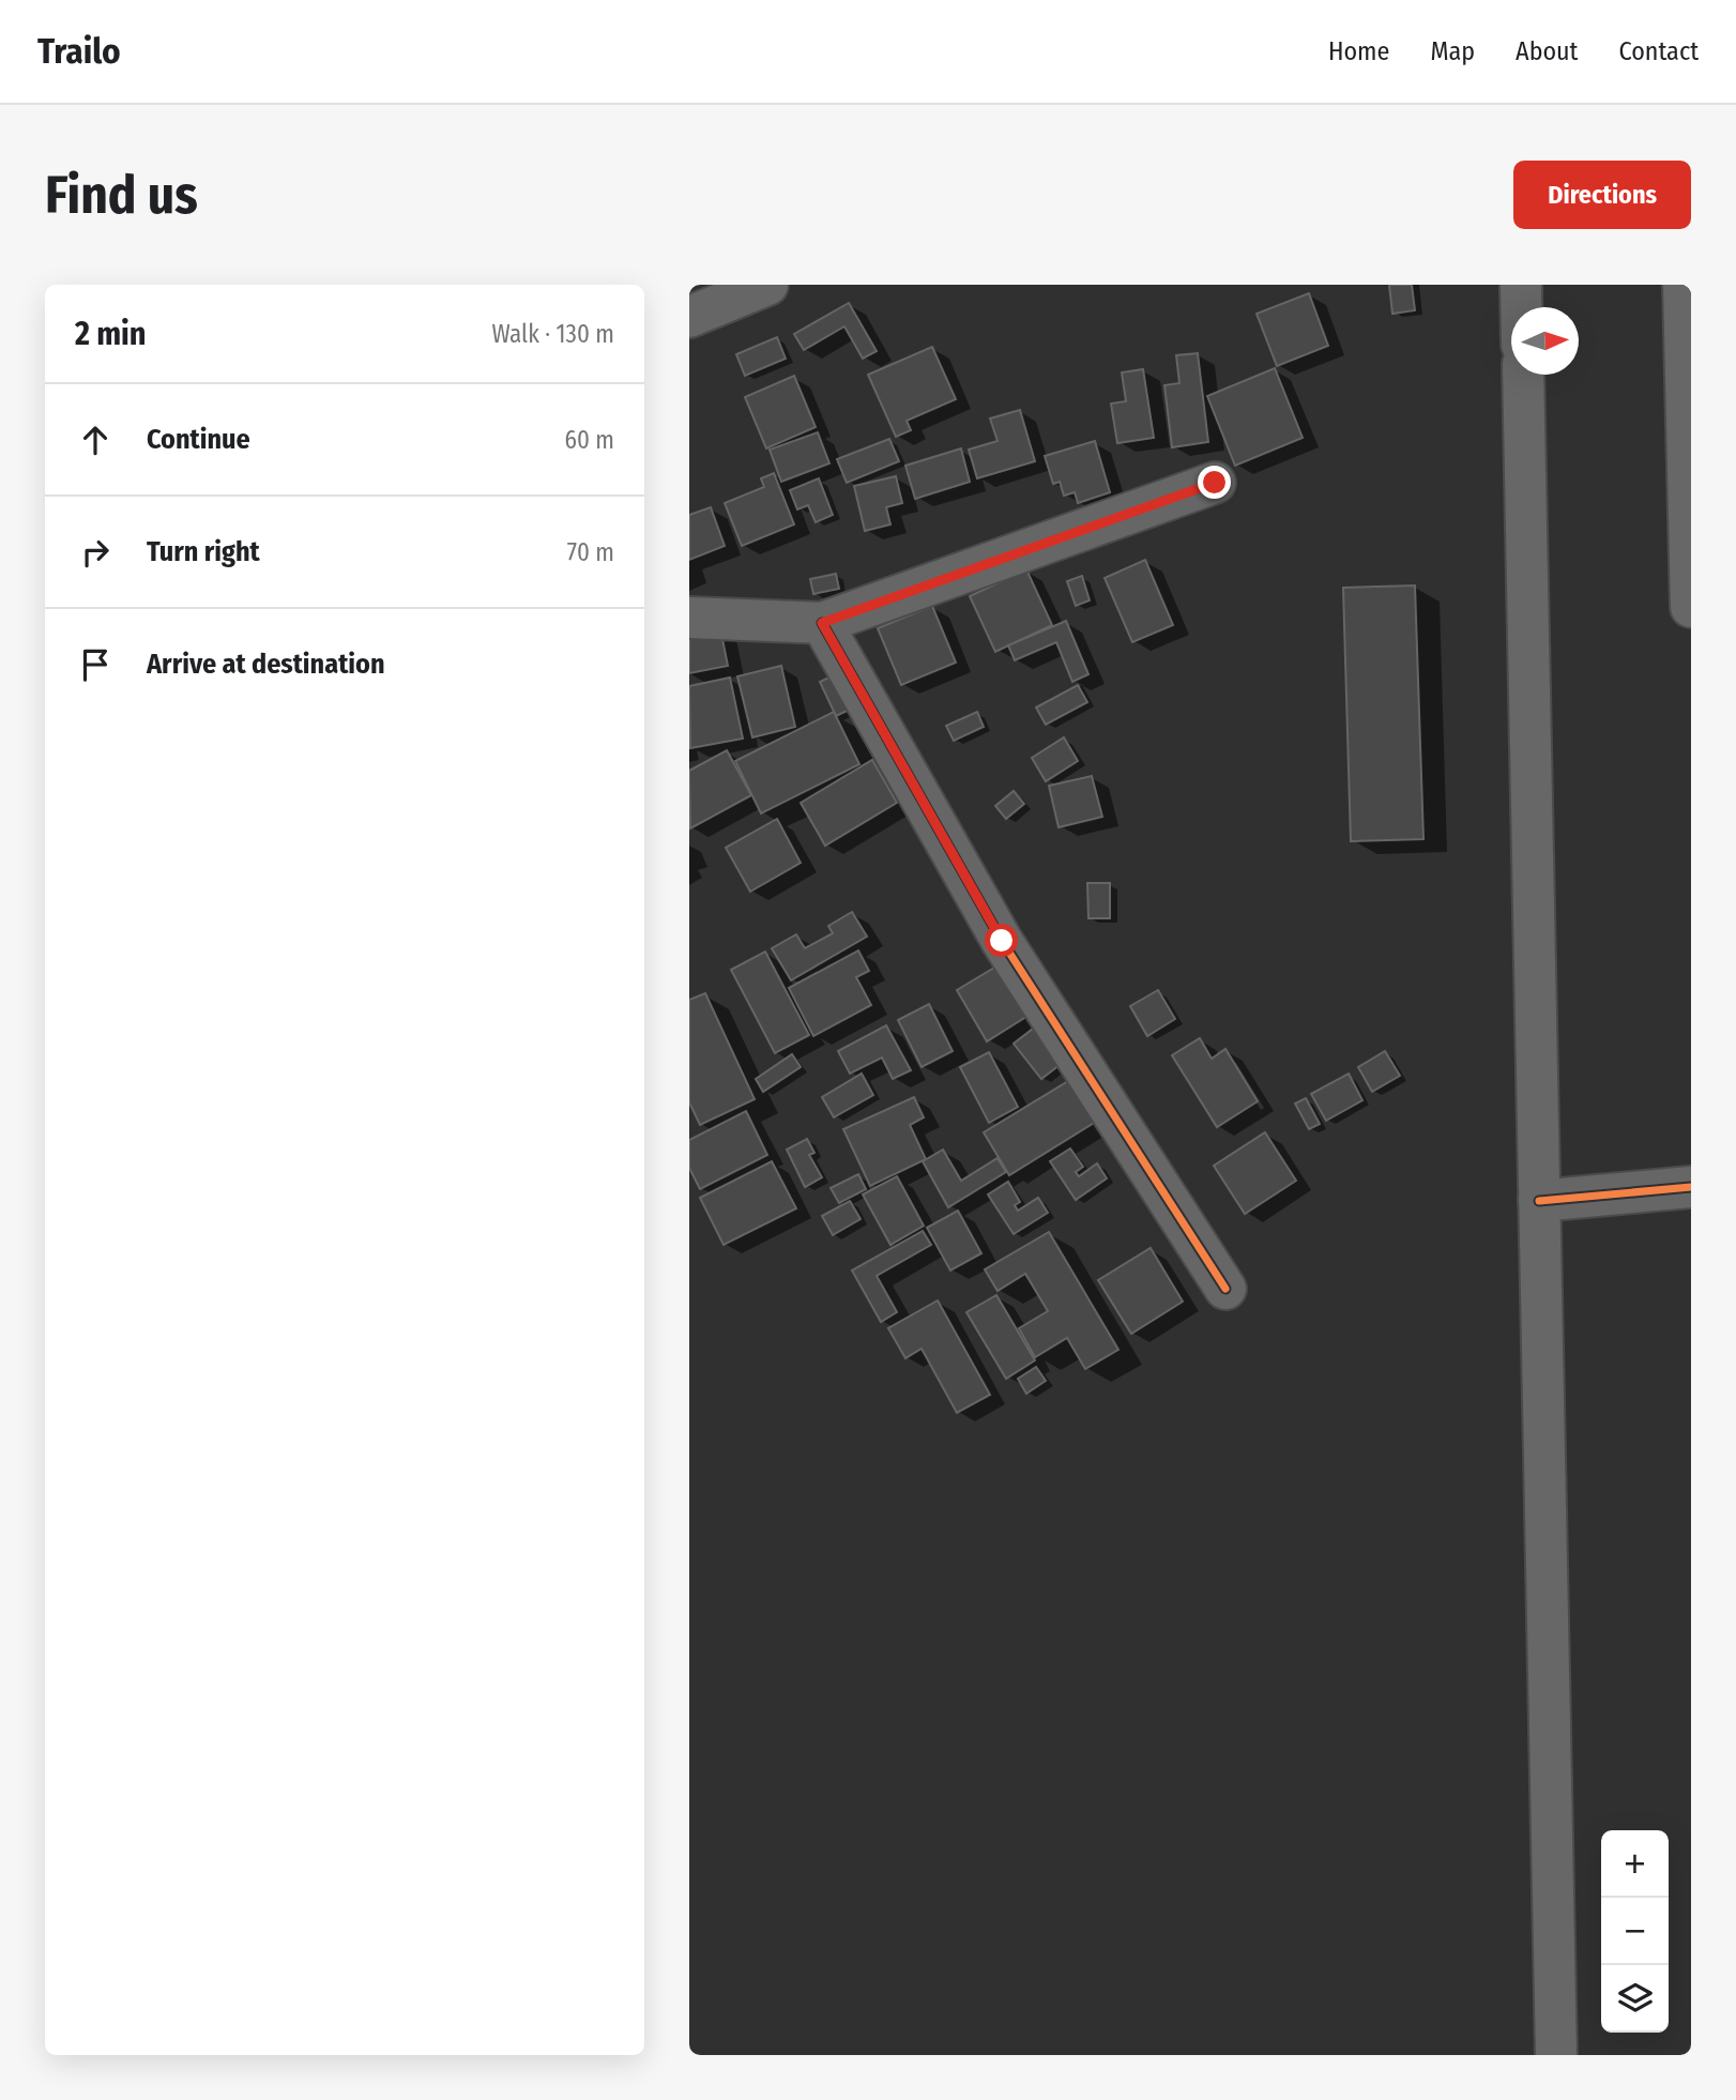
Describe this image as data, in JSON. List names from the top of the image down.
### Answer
{
  "north": "right",
  "page": {
    "header": "Trailo",
    "nav": [
      "Home",
      "Map",
      "About",
      "Contact"
    ],
    "buttons": "Directions",
    "title": "Find us",
    "heading": ["2 min", "Walk · 130 m"],
    "list": [
      ["Continue", "60 m"],
      ["Turn right", "70 m"],
      "Arrive at destination"
    ],
    "map_buttons": ["+", "−"]
  }
}
